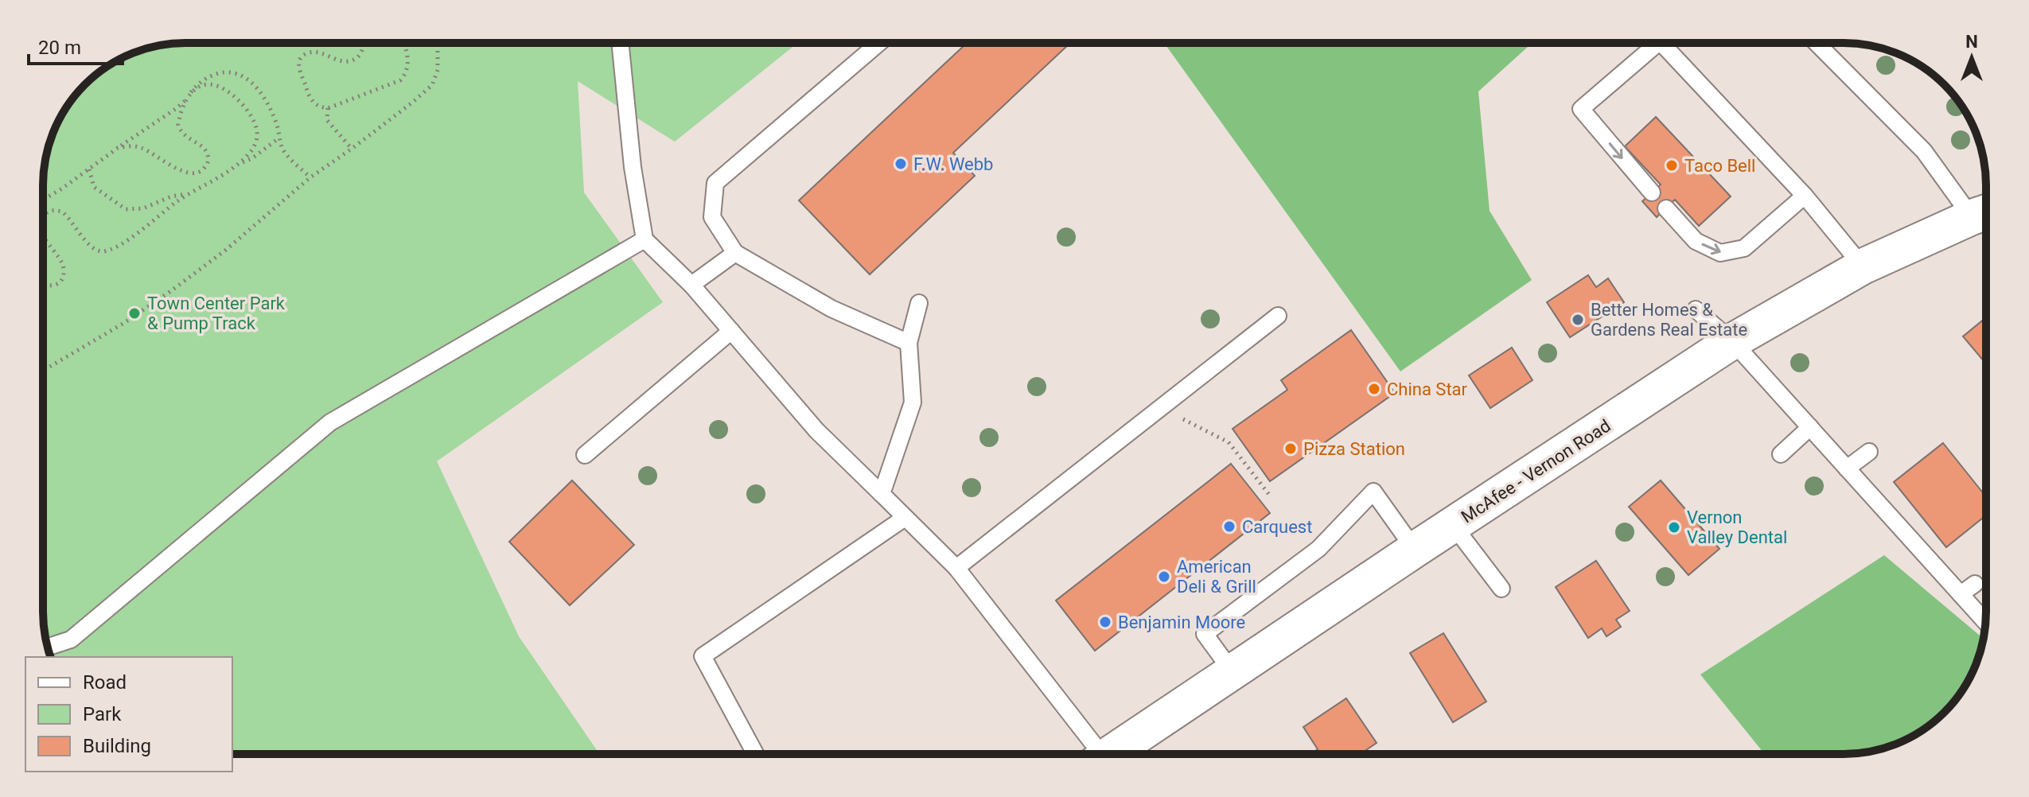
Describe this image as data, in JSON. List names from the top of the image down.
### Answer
{
  "streets": {
    "main road": ["McAfee - Vernon Road"]
  },
  "places": [
    "F.W. Webb",
    "Taco Bell",
    "Town Center Park & Pump Track",
    "Better Homes & Gardens Real Estate",
    "China Star",
    "Pizza Station",
    "Carquest",
    "Vernon Valley Dental",
    "American Deli & Grill",
    "Benjamin Moore"
  ],
  "legend": ["Road", "Park", "Building"],
  "scale_bar": "20 m",
  "north": "top"
}
